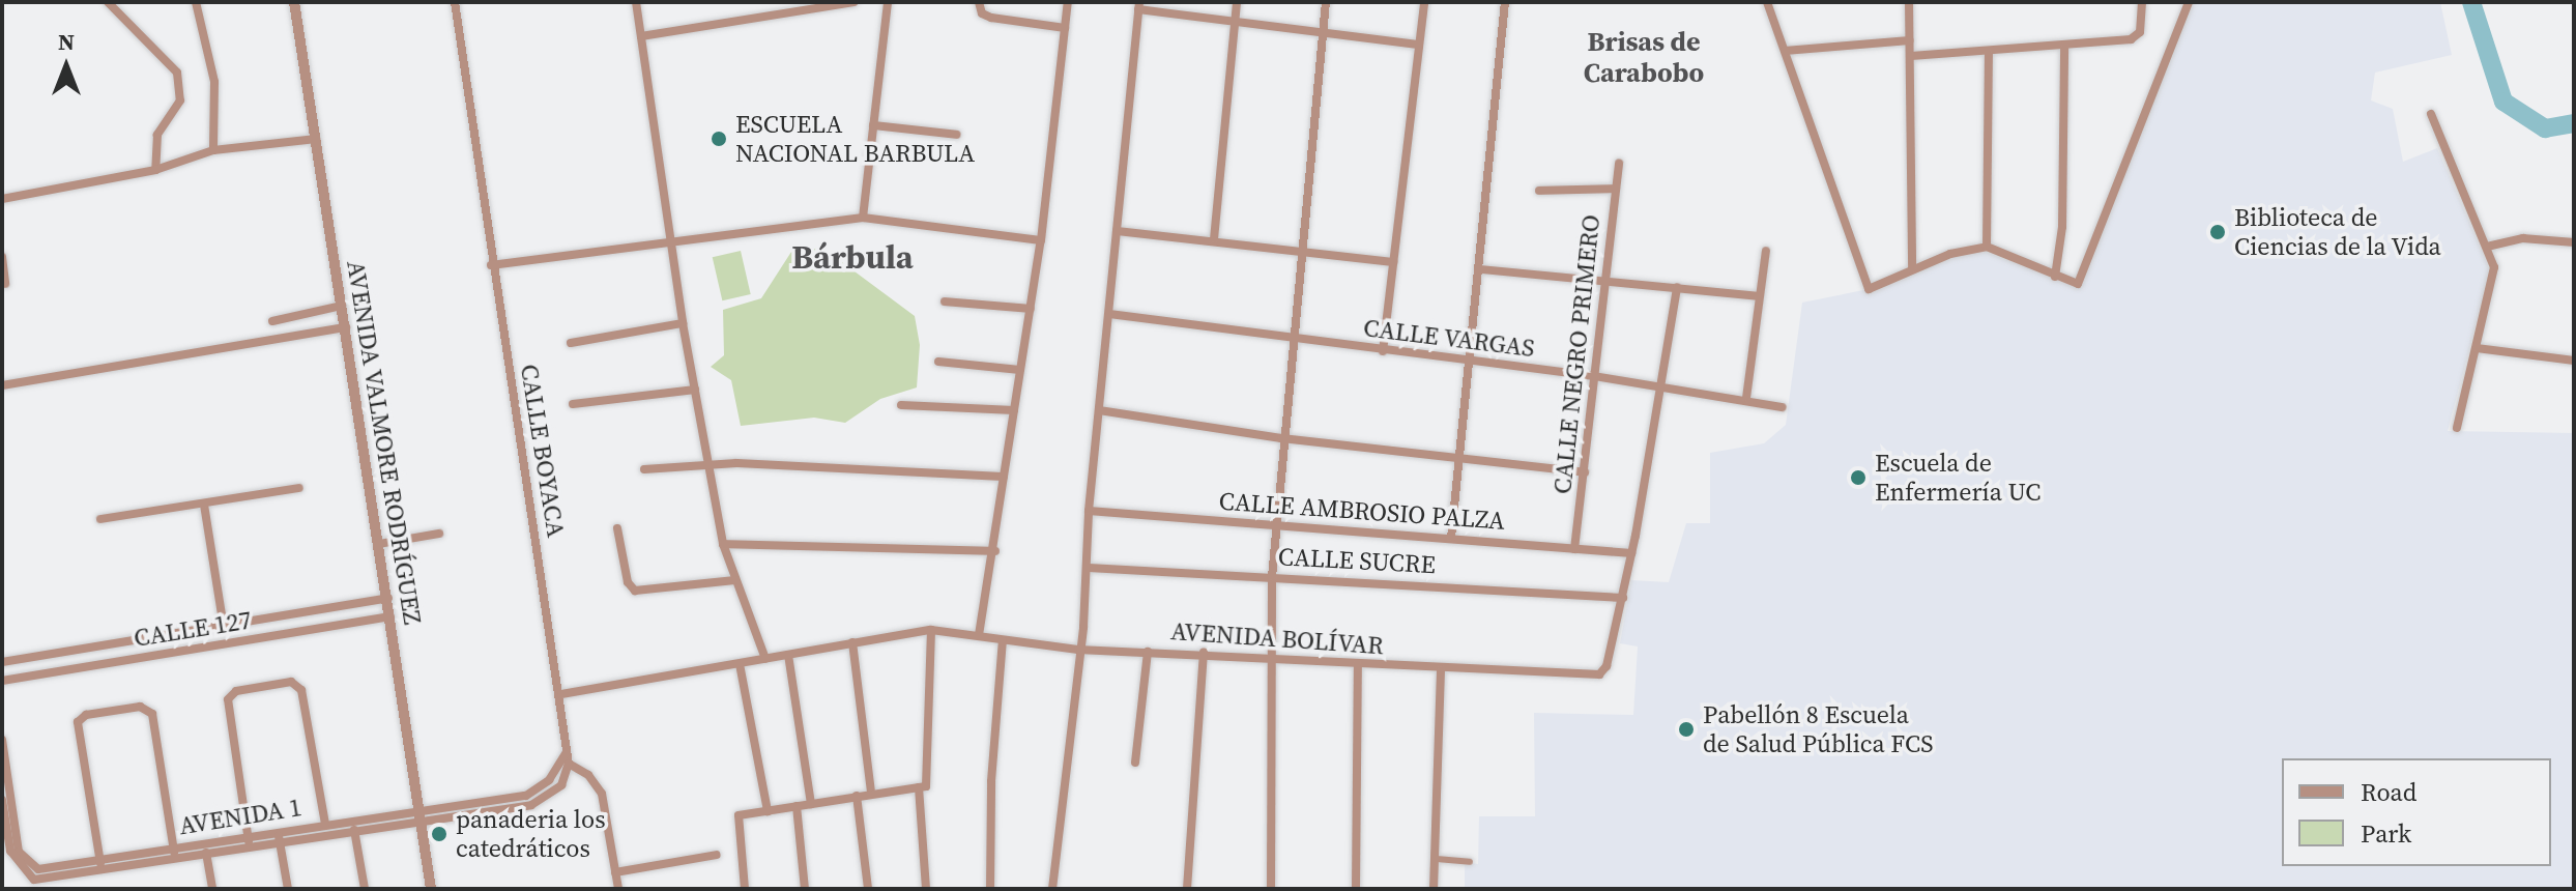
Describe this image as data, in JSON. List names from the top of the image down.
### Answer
{
  "streets": {
    "street": [
      "CALLE VARGAS",
      "CALLE NEGRO PRIMERO",
      "AVENIDA VALMORE RODRÍGUEZ",
      "CALLE BOYACA",
      "CALLE AMBROSIO PALZA",
      "CALLE SUCRE",
      "CALLE 127",
      "AVENIDA BOLÍVAR",
      "AVENIDA 1"
    ]
  },
  "crossings": [
    ["CALLE VARGAS", "CALLE NEGRO PRIMERO"],
    ["CALLE VARGAS", "AVENIDA BOLÍVAR"],
    ["CALLE NEGRO PRIMERO", "CALLE AMBROSIO PALZA"],
    ["AVENIDA VALMORE RODRÍGUEZ", "CALLE 127"],
    ["AVENIDA VALMORE RODRÍGUEZ", "AVENIDA 1"],
    ["CALLE BOYACA", "AVENIDA BOLÍVAR"],
    ["CALLE BOYACA", "AVENIDA 1"],
    ["CALLE AMBROSIO PALZA", "AVENIDA BOLÍVAR"],
    ["CALLE SUCRE", "AVENIDA BOLÍVAR"]
  ],
  "districts": ["Brisas de Carabobo", "Bárbula"],
  "places": [
    "ESCUELA NACIONAL BARBULA",
    "Biblioteca de Ciencias de la Vida",
    "Escuela de Enfermería UC",
    "Pabellón 8 Escuela de Salud Pública FCS",
    "panaderia los catedráticos"
  ],
  "legend": ["Road", "Park"],
  "north": "top"
}
